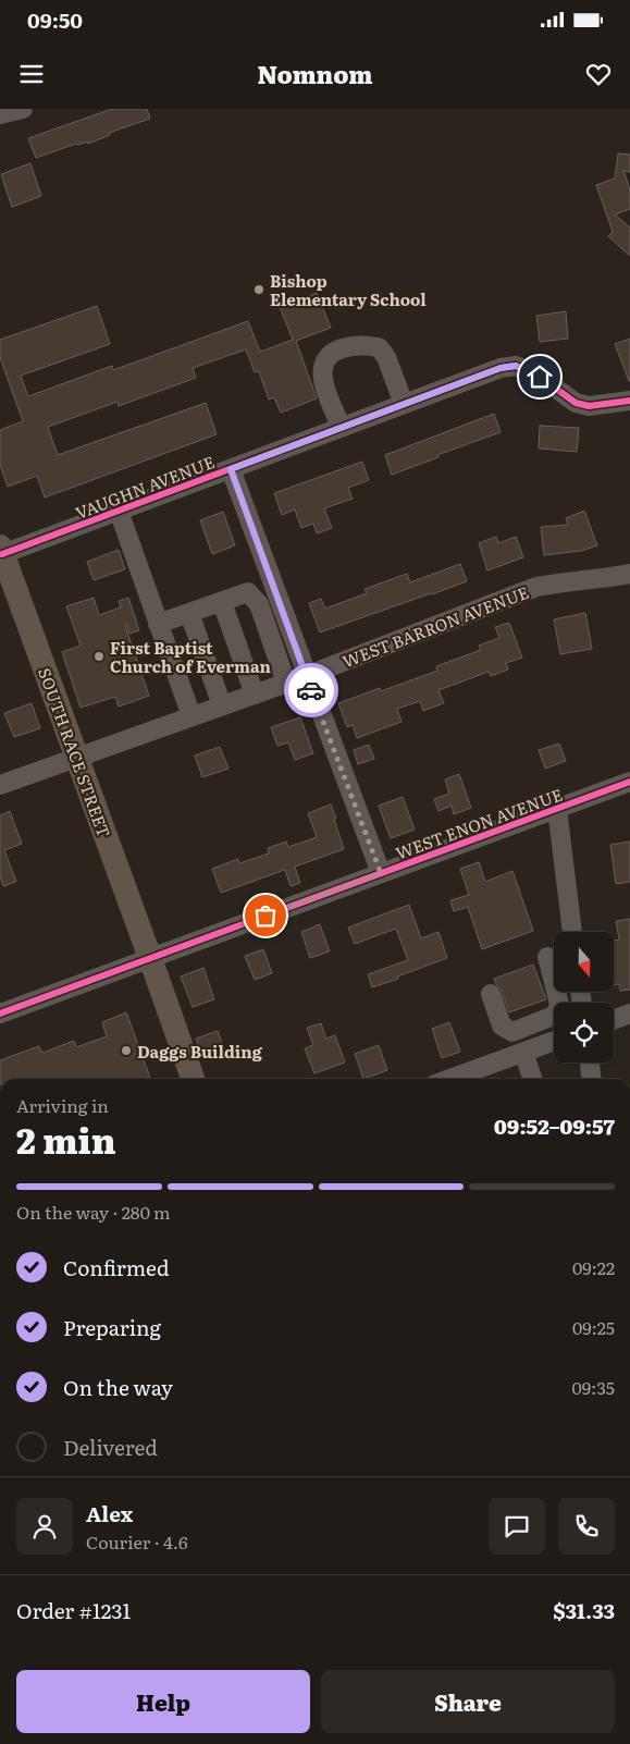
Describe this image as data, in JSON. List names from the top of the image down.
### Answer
{
  "streets": {
    "main road": ["SOUTH RACE STREET"],
    "street": ["VAUGHN AVENUE", "WEST BARRON AVENUE", "WEST ENON AVENUE"]
  },
  "crossings": [
    ["VAUGHN AVENUE", "SOUTH RACE STREET"],
    ["WEST BARRON AVENUE", "SOUTH RACE STREET"],
    ["SOUTH RACE STREET", "WEST ENON AVENUE"]
  ],
  "places": ["Bishop Elementary School", "First Baptist Church of Everman", "Daggs Building"],
  "north": "bottom",
  "page": {
    "status": "09:50",
    "header": "Nomnom",
    "heading": ["2 min", "Arriving in", "09:52–09:57"],
    "panel": [
      "Alex",
      "Courier · 4.6",
      "Order #1231",
      "$31.33"
    ],
    "bar": "On the way · 280 m",
    "list": [
      ["Confirmed", "09:22"],
      ["Preparing", "09:25"],
      ["On the way", "09:35"],
      "Delivered"
    ],
    "buttons": ["Help", "Share"]
  }
}
